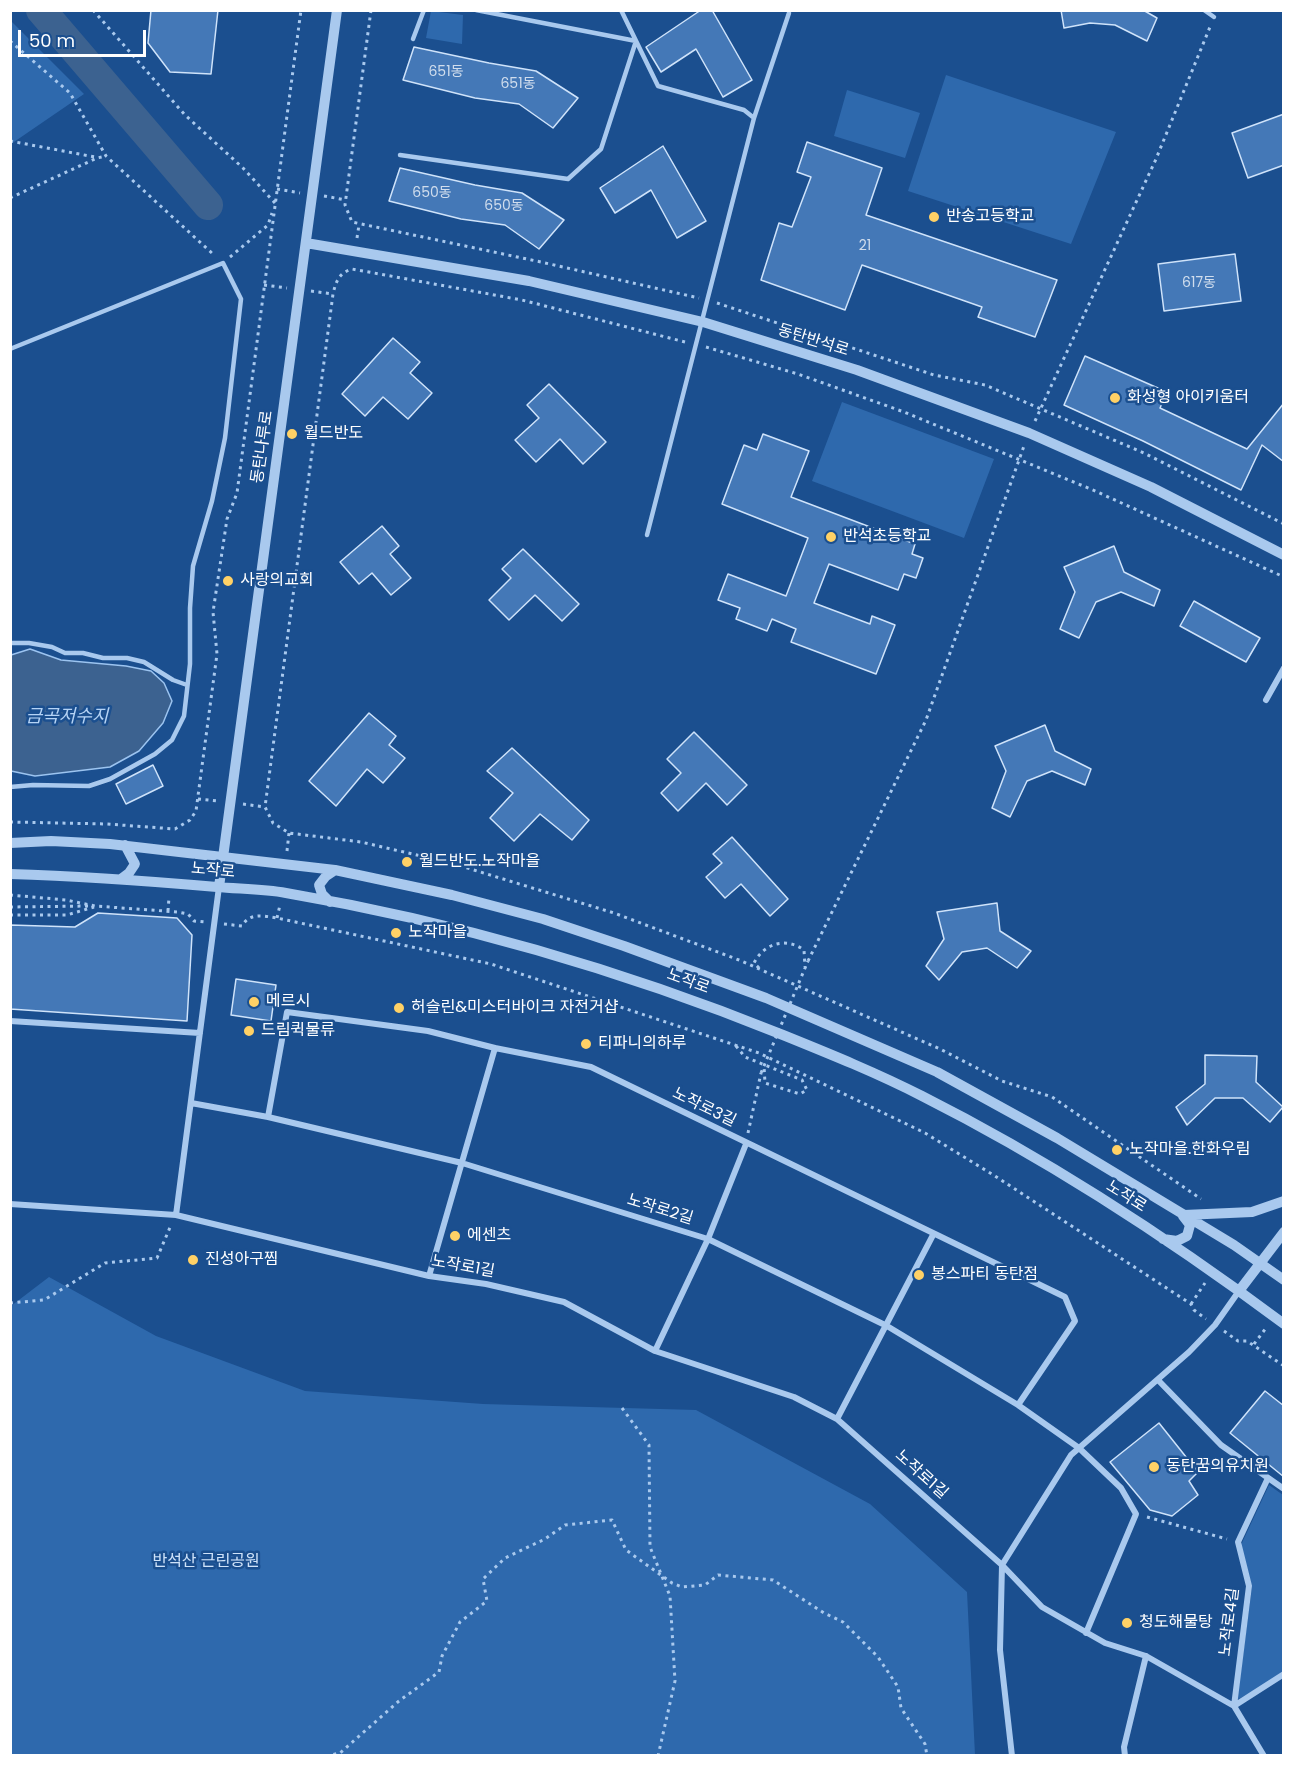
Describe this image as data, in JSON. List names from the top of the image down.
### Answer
{
  "streets": {
    "street": [
      "동탄반석로",
      "동탄나루로",
      "노작로",
      "노작로3길",
      "노작로2길",
      "노작로1길",
      "노작로4길"
    ]
  },
  "crossings": [
    ["동탄반석로", "동탄나루로"],
    ["동탄나루로", "노작로"],
    ["노작로3길", "노작로2길"]
  ],
  "water": ["금곡저수지"],
  "parks": ["반석산 근린공원"],
  "places": [
    "반송고등학교",
    "화성형 아이키움터",
    "월드반도",
    "반석초등학교",
    "사랑의교회",
    "월드반도.노작마을",
    "노작마을",
    "메르시",
    "허슬린&미스터바이크 자전거샵",
    "드림퀵물류",
    "티파니의하루",
    "노작마을.한화우림",
    "에센츠",
    "진성아구찜",
    "봉스파티 동탄점",
    "동탄꿈의유치원",
    "청도해물탕"
  ],
  "house_numbers": [
    "651동",
    "651동",
    "650동",
    "650동",
    "21",
    "617동"
  ],
  "scale_bar": "50 m"
}
